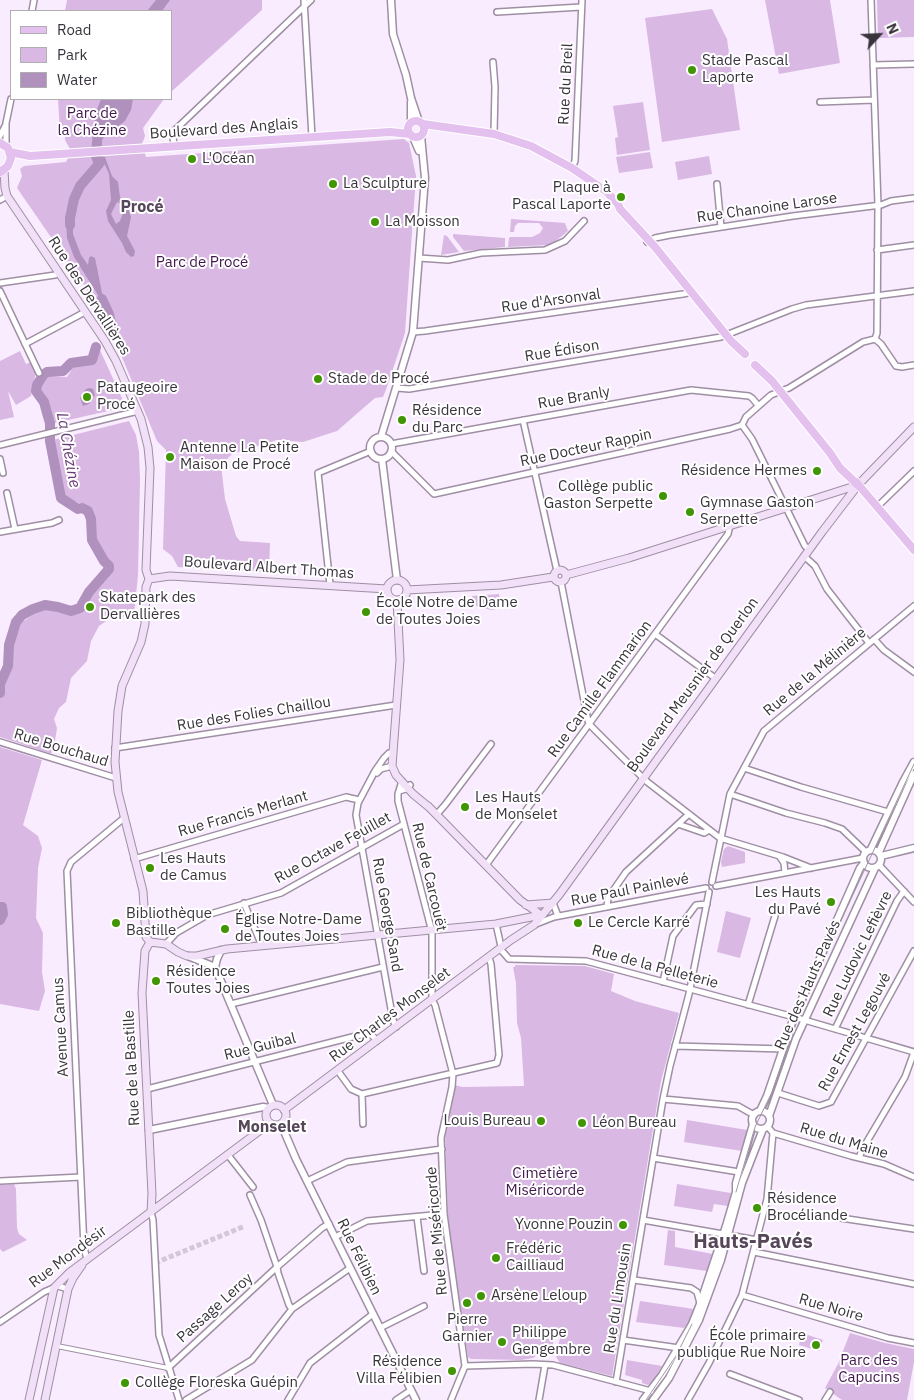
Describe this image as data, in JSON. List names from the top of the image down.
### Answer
{
  "streets": {
    "main road": [
      "Boulevard des Anglais",
      "Rue des Dervallières",
      "Boulevard Albert Thomas",
      "Boulevard Meusnier de Querlon",
      "Rue Charles Monselet",
      "Rue de la Bastille",
      "Rue Mondésir"
    ],
    "street": [
      "Rue du Breil",
      "Rue Chanoine Larose",
      "Rue d'Arsonval",
      "Rue Édison",
      "Rue Branly",
      "Rue Docteur Rappin",
      "Rue de la Mélinière",
      "Rue Camille Flammarion",
      "Rue des Folies Chaillou",
      "Rue Bouchaud",
      "Rue Francis Merlant",
      "Rue Octave Feuillet",
      "Rue de Carcouët",
      "Rue Paul Painlevé",
      "Rue George Sand",
      "Rue Ludovic Lefièvre",
      "Rue de la Pelleterie",
      "Rue des Hauts Pavés",
      "Avenue Camus",
      "Rue Ernest Legouvé",
      "Rue Guibal",
      "Rue du Maine",
      "Rue de Miséricorde",
      "Rue Félibien",
      "Rue du Limousin",
      "Passage Leroy",
      "Rue Noire"
    ]
  },
  "crossings": [
    ["Rue du Breil", "Boulevard des Anglais"],
    ["Boulevard des Anglais", "Rue Chanoine Larose"],
    ["Boulevard des Anglais", "Rue des Dervallières"],
    ["Boulevard des Anglais", "Rue d'Arsonval"],
    ["Boulevard des Anglais", "Rue Édison"],
    ["Boulevard des Anglais", "Boulevard Meusnier de Querlon"],
    ["Rue des Dervallières", "Boulevard Albert Thomas"],
    ["Rue des Dervallières", "Rue des Folies Chaillou"],
    ["Rue des Dervallières", "Rue Bouchaud"],
    ["Rue des Dervallières", "Rue Francis Merlant"],
    ["Rue des Dervallières", "Avenue Camus"],
    ["Rue des Dervallières", "Rue de la Bastille"],
    ["Rue Branly", "Rue Docteur Rappin"],
    ["Boulevard Meusnier de Querlon", "Rue Charles Monselet"],
    ["Rue Francis Merlant", "Rue George Sand"],
    ["Rue Octave Feuillet", "Rue de Carcouët"],
    ["Rue Octave Feuillet", "Rue George Sand"],
    ["Rue de Carcouët", "Rue Charles Monselet"],
    ["Rue de Carcouët", "Rue de Miséricorde"],
    ["Rue Paul Painlevé", "Rue du Limousin"],
    ["Rue George Sand", "Rue Charles Monselet"],
    ["Rue Ludovic Lefièvre", "Rue de la Pelleterie"],
    ["Rue de la Pelleterie", "Rue des Hauts Pavés"],
    ["Rue de la Pelleterie", "Rue Charles Monselet"],
    ["Rue de la Pelleterie", "Rue Ernest Legouvé"],
    ["Rue de la Pelleterie", "Rue du Limousin"],
    ["Rue des Hauts Pavés", "Rue Ernest Legouvé"],
    ["Rue Charles Monselet", "Rue Guibal"],
    ["Rue Charles Monselet", "Rue de Miséricorde"],
    ["Rue Charles Monselet", "Rue Félibien"],
    ["Avenue Camus", "Rue Mondésir"],
    ["Rue Guibal", "Rue de la Bastille"],
    ["Rue de la Bastille", "Rue Mondésir"],
    ["Rue de la Bastille", "Passage Leroy"],
    ["Rue Félibien", "Passage Leroy"]
  ],
  "districts": ["Procé", "Monselet", "Hauts-Pavés"],
  "water": ["La Chézine"],
  "parks": [
    "Parc de la Chézine",
    "Parc de Procé",
    "Cimetière Miséricorde",
    "Parc des Capucins"
  ],
  "places": [
    "Stade Pascal Laporte",
    "L'Océan",
    "La Sculpture",
    "Plaque à Pascal Laporte",
    "La Moisson",
    "Stade de Procé",
    "Pataugeoire Procé",
    "Résidence du Parc",
    "Antenne La Petite Maison de Procé",
    "Résidence Hermes",
    "Collège public Gaston Serpette",
    "Gymnase Gaston Serpette",
    "Skatepark des Dervallières",
    "École Notre de Dame de Toutes Joies",
    "Les Hauts de Monselet",
    "Les Hauts de Camus",
    "Les Hauts du Pavé",
    "Bibliothèque Bastille",
    "Le Cercle Karré",
    "Église Notre-Dame de Toutes Joies",
    "Résidence Toutes Joies",
    "Louis Bureau",
    "Léon Bureau",
    "Résidence Brocéliande",
    "Yvonne Pouzin",
    "Frédéric Cailliaud",
    "Arsène Leloup",
    "Pierre Garnier",
    "Philippe Gengembre",
    "École primaire publique Rue Noire",
    "Résidence Villa Félibien",
    "Collège Floreska Guépin"
  ],
  "legend": ["Road", "Park", "Water"],
  "north": "top right"
}
